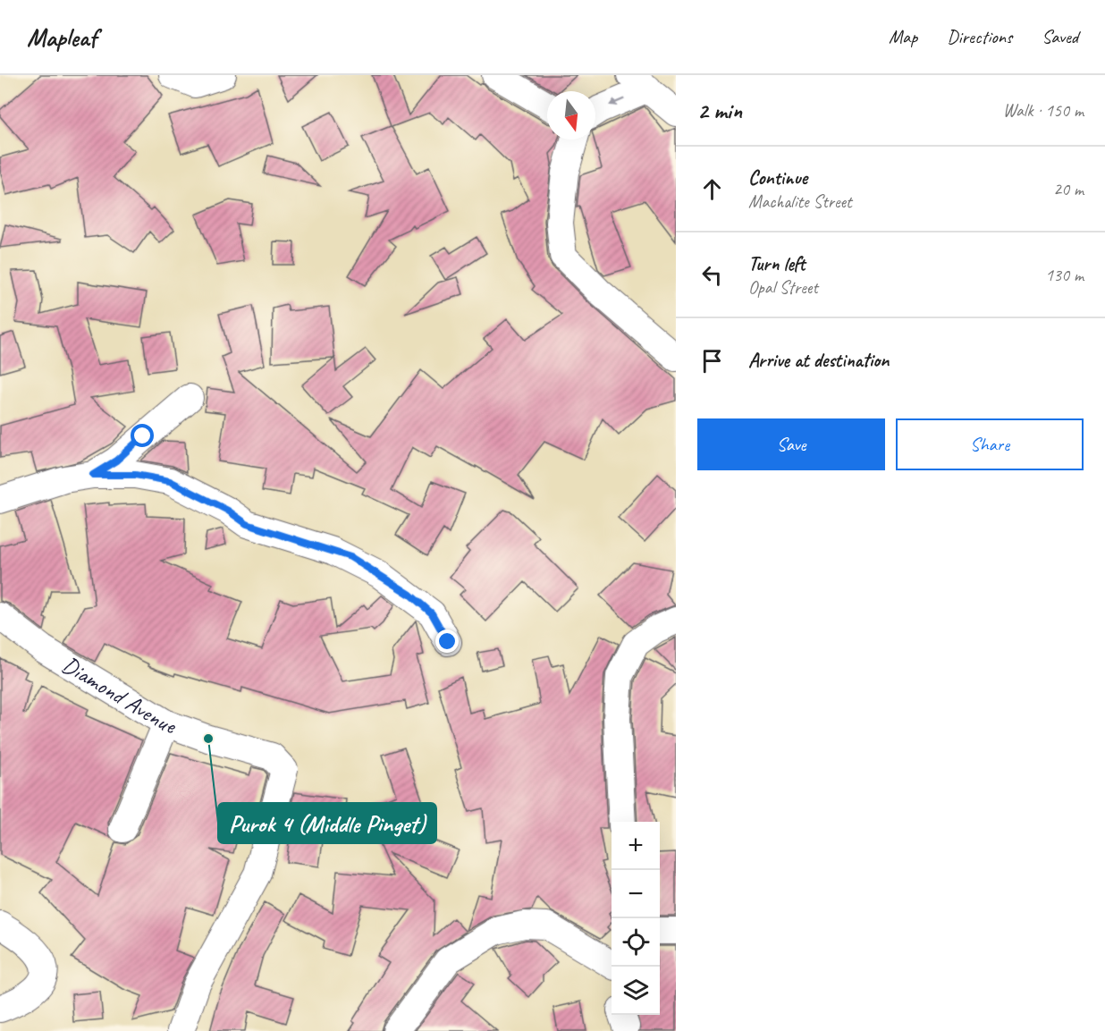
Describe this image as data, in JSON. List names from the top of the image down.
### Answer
{
  "streets": {
    "street": ["Diamond Avenue"]
  },
  "places": ["Purok 4 (Middle Pinget)"],
  "north": "bottom",
  "page": {
    "header": "Mapleaf",
    "nav": ["Map", "Directions", "Saved"],
    "heading": ["2 min", "Walk · 150 m"],
    "list": [
      ["Continue", "Machalite Street", "20 m"],
      ["Turn left", "Opal Street", "130 m"],
      "Arrive at destination"
    ],
    "buttons": ["Save", "Share"],
    "map_buttons": ["+", "−"]
  }
}
